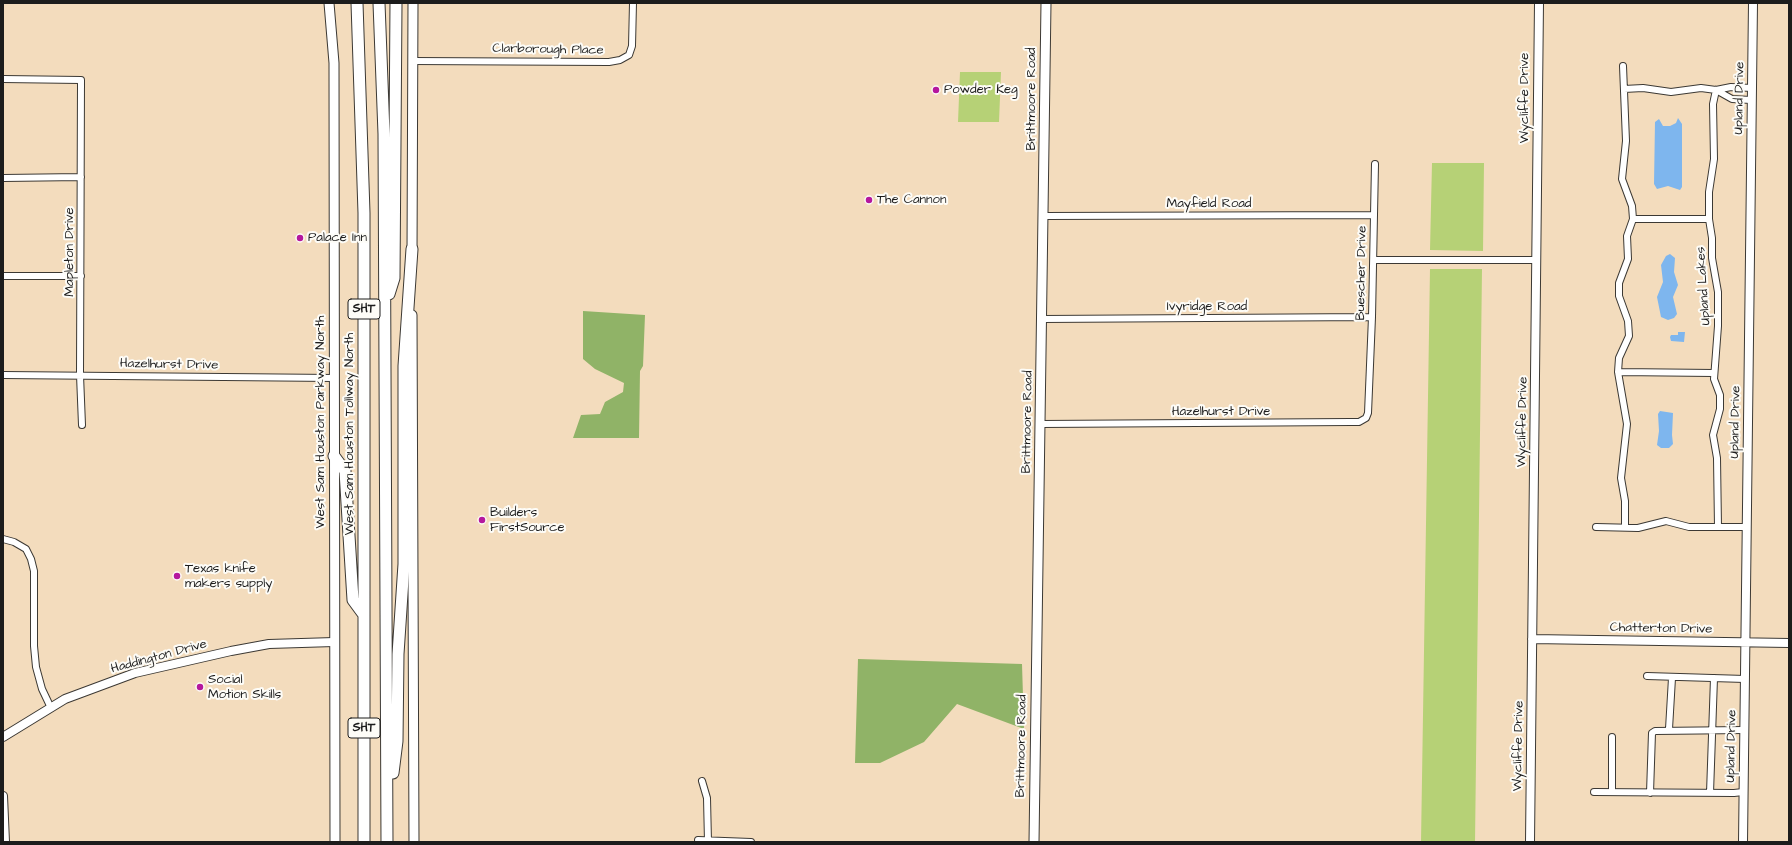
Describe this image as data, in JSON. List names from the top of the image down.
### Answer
{
  "streets": {
    "highway": ["SHT", "West Sam Houston Tollway North"],
    "main road": ["Brittmoore Road", "West Sam Houston Parkway North"],
    "street": [
      "Clarborough Place",
      "Wycliffe Drive",
      "Upland Drive",
      "Mayfield Road",
      "Mapleton Drive",
      "Buescher Drive",
      "Upland Lakes",
      "Ivyridge Road",
      "Hazelhurst Drive",
      "Chatterton Drive",
      "Haddington Drive"
    ]
  },
  "crossings": [
    ["Wycliffe Drive", "Chatterton Drive"],
    ["Upland Drive", "Chatterton Drive"],
    ["Brittmoore Road", "Mayfield Road"],
    ["Brittmoore Road", "Ivyridge Road"],
    ["Brittmoore Road", "Hazelhurst Drive"],
    ["Mayfield Road", "Buescher Drive"],
    ["Mapleton Drive", "Hazelhurst Drive"],
    ["Buescher Drive", "Ivyridge Road"],
    ["Buescher Drive", "Hazelhurst Drive"],
    ["Hazelhurst Drive", "West Sam Houston Parkway North"],
    ["West Sam Houston Parkway North", "Haddington Drive"]
  ],
  "places": [
    "Powder Keg",
    "The Cannon",
    "Palace Inn",
    "Builders FirstSource",
    "Texas knife makers supply",
    "Social Motion Skills"
  ]
}
